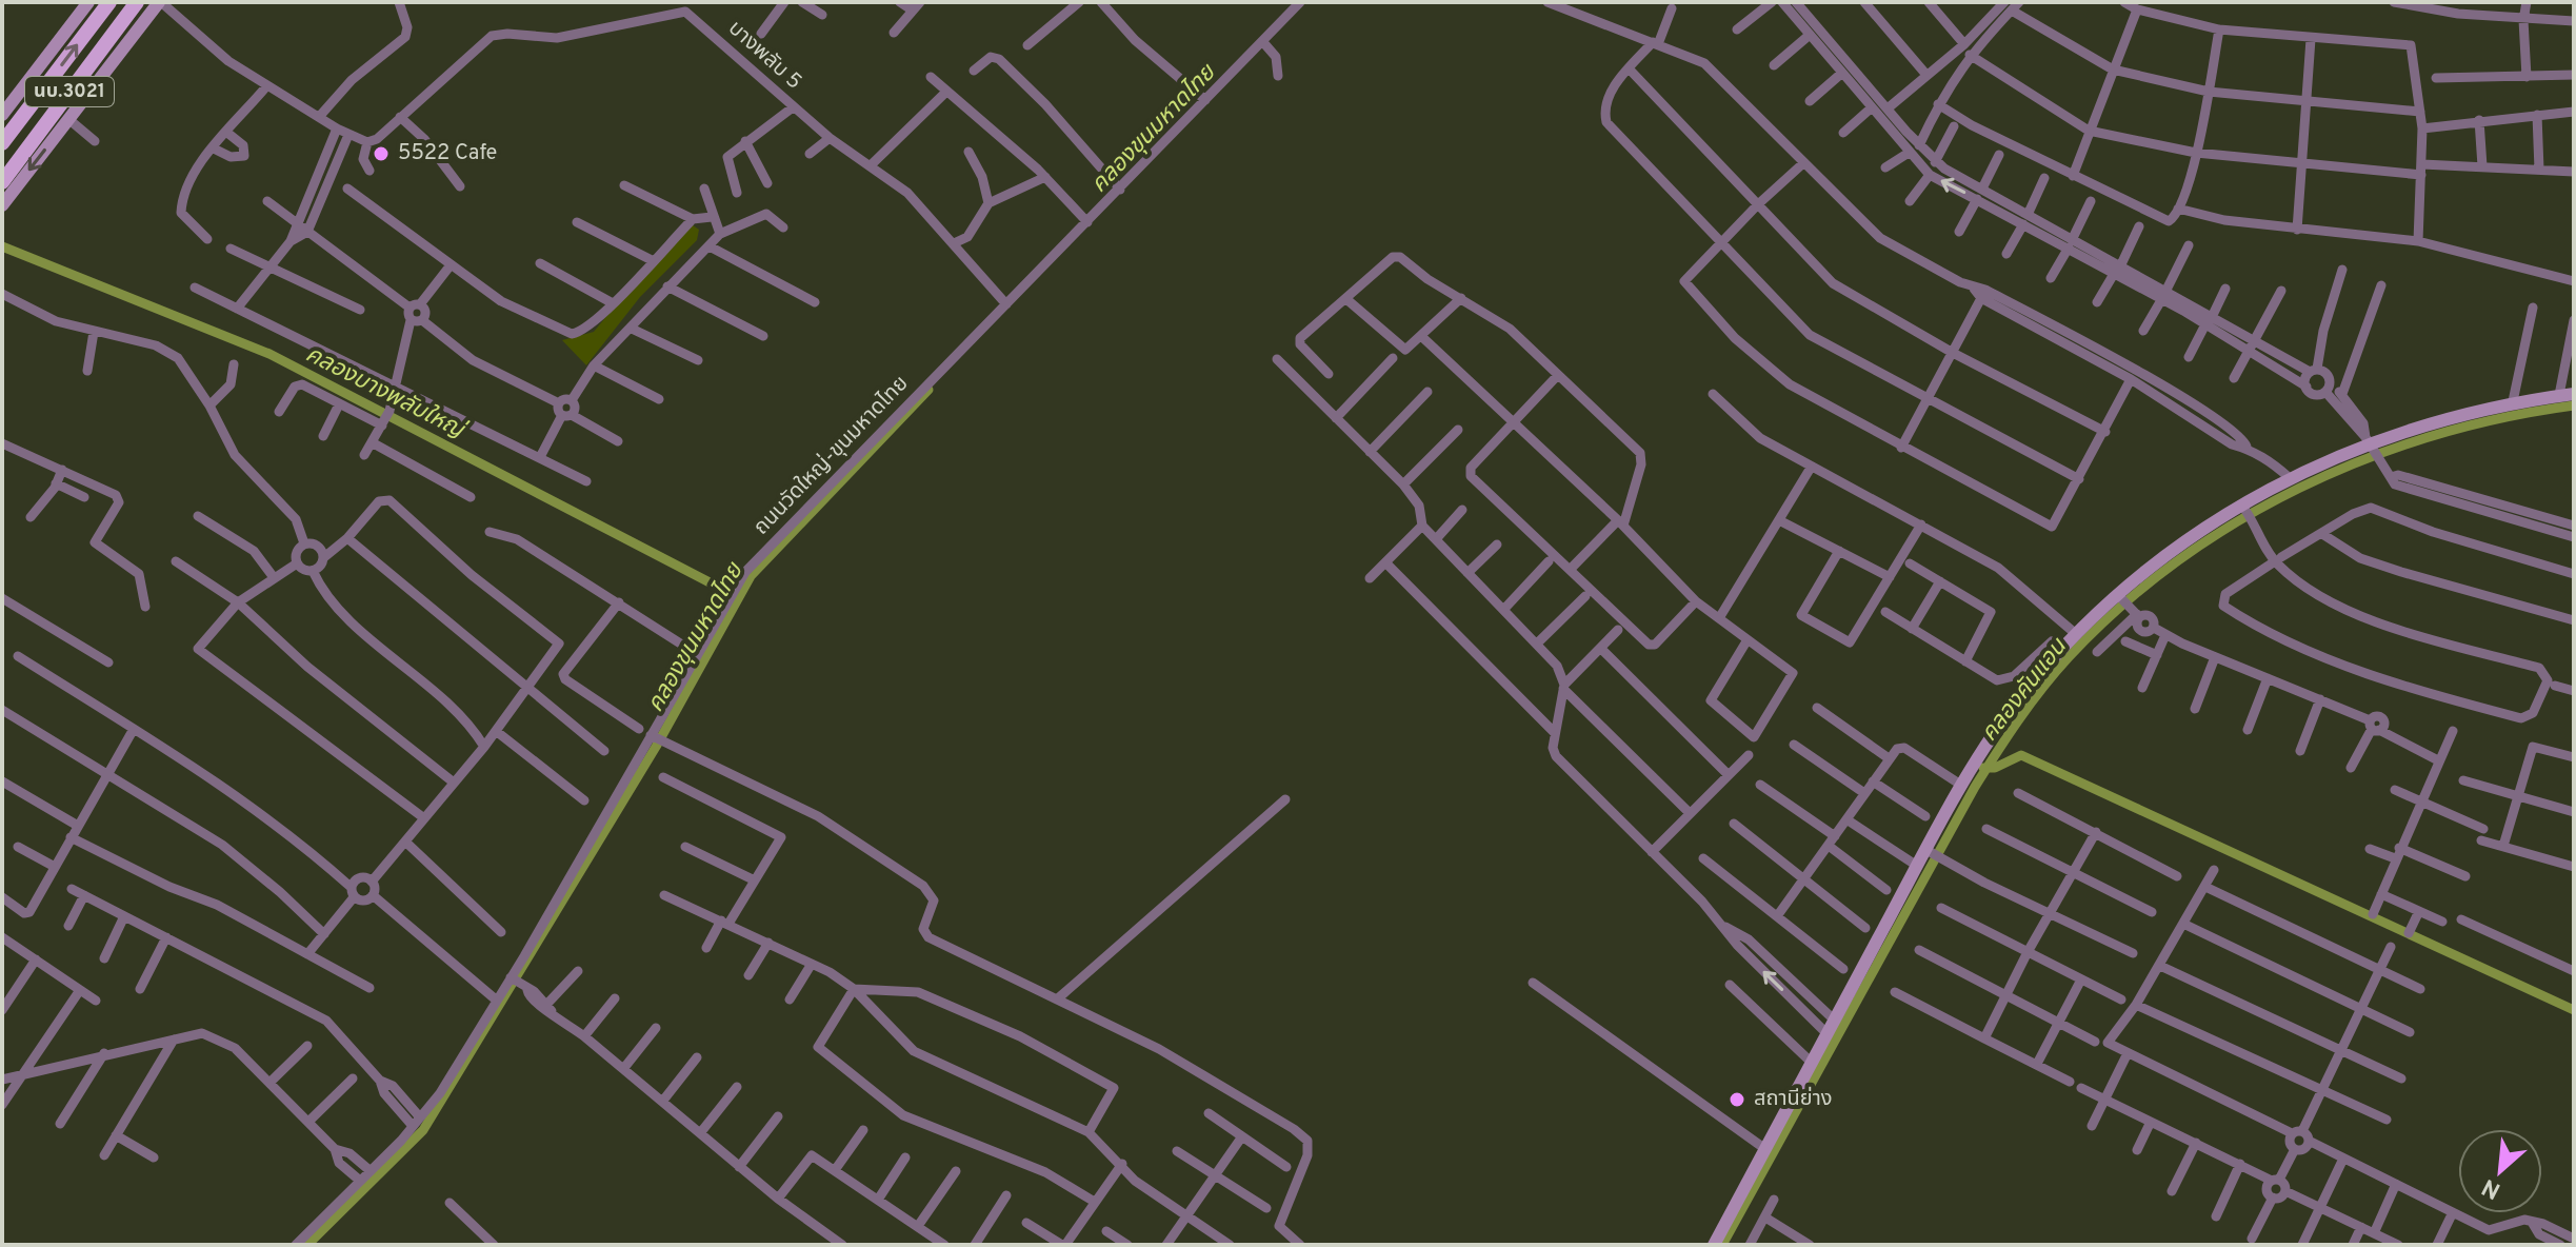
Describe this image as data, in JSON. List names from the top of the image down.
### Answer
{
  "streets": {
    "main road": ["นบ.3021"],
    "street": ["บางพลับ 5", "ถนนวัดใหญ่-ขุนมหาดไทย"]
  },
  "crossings": [
    ["บางพลับ 5", "ถนนวัดใหญ่-ขุนมหาดไทย"]
  ],
  "water": ["คลองขุนมหาดไทย", "คลองบางพลับใหญ่", "คลองคันแอน"],
  "places": ["5522 Cafe", "สถานีย่าง"],
  "north": "bottom left"
}
